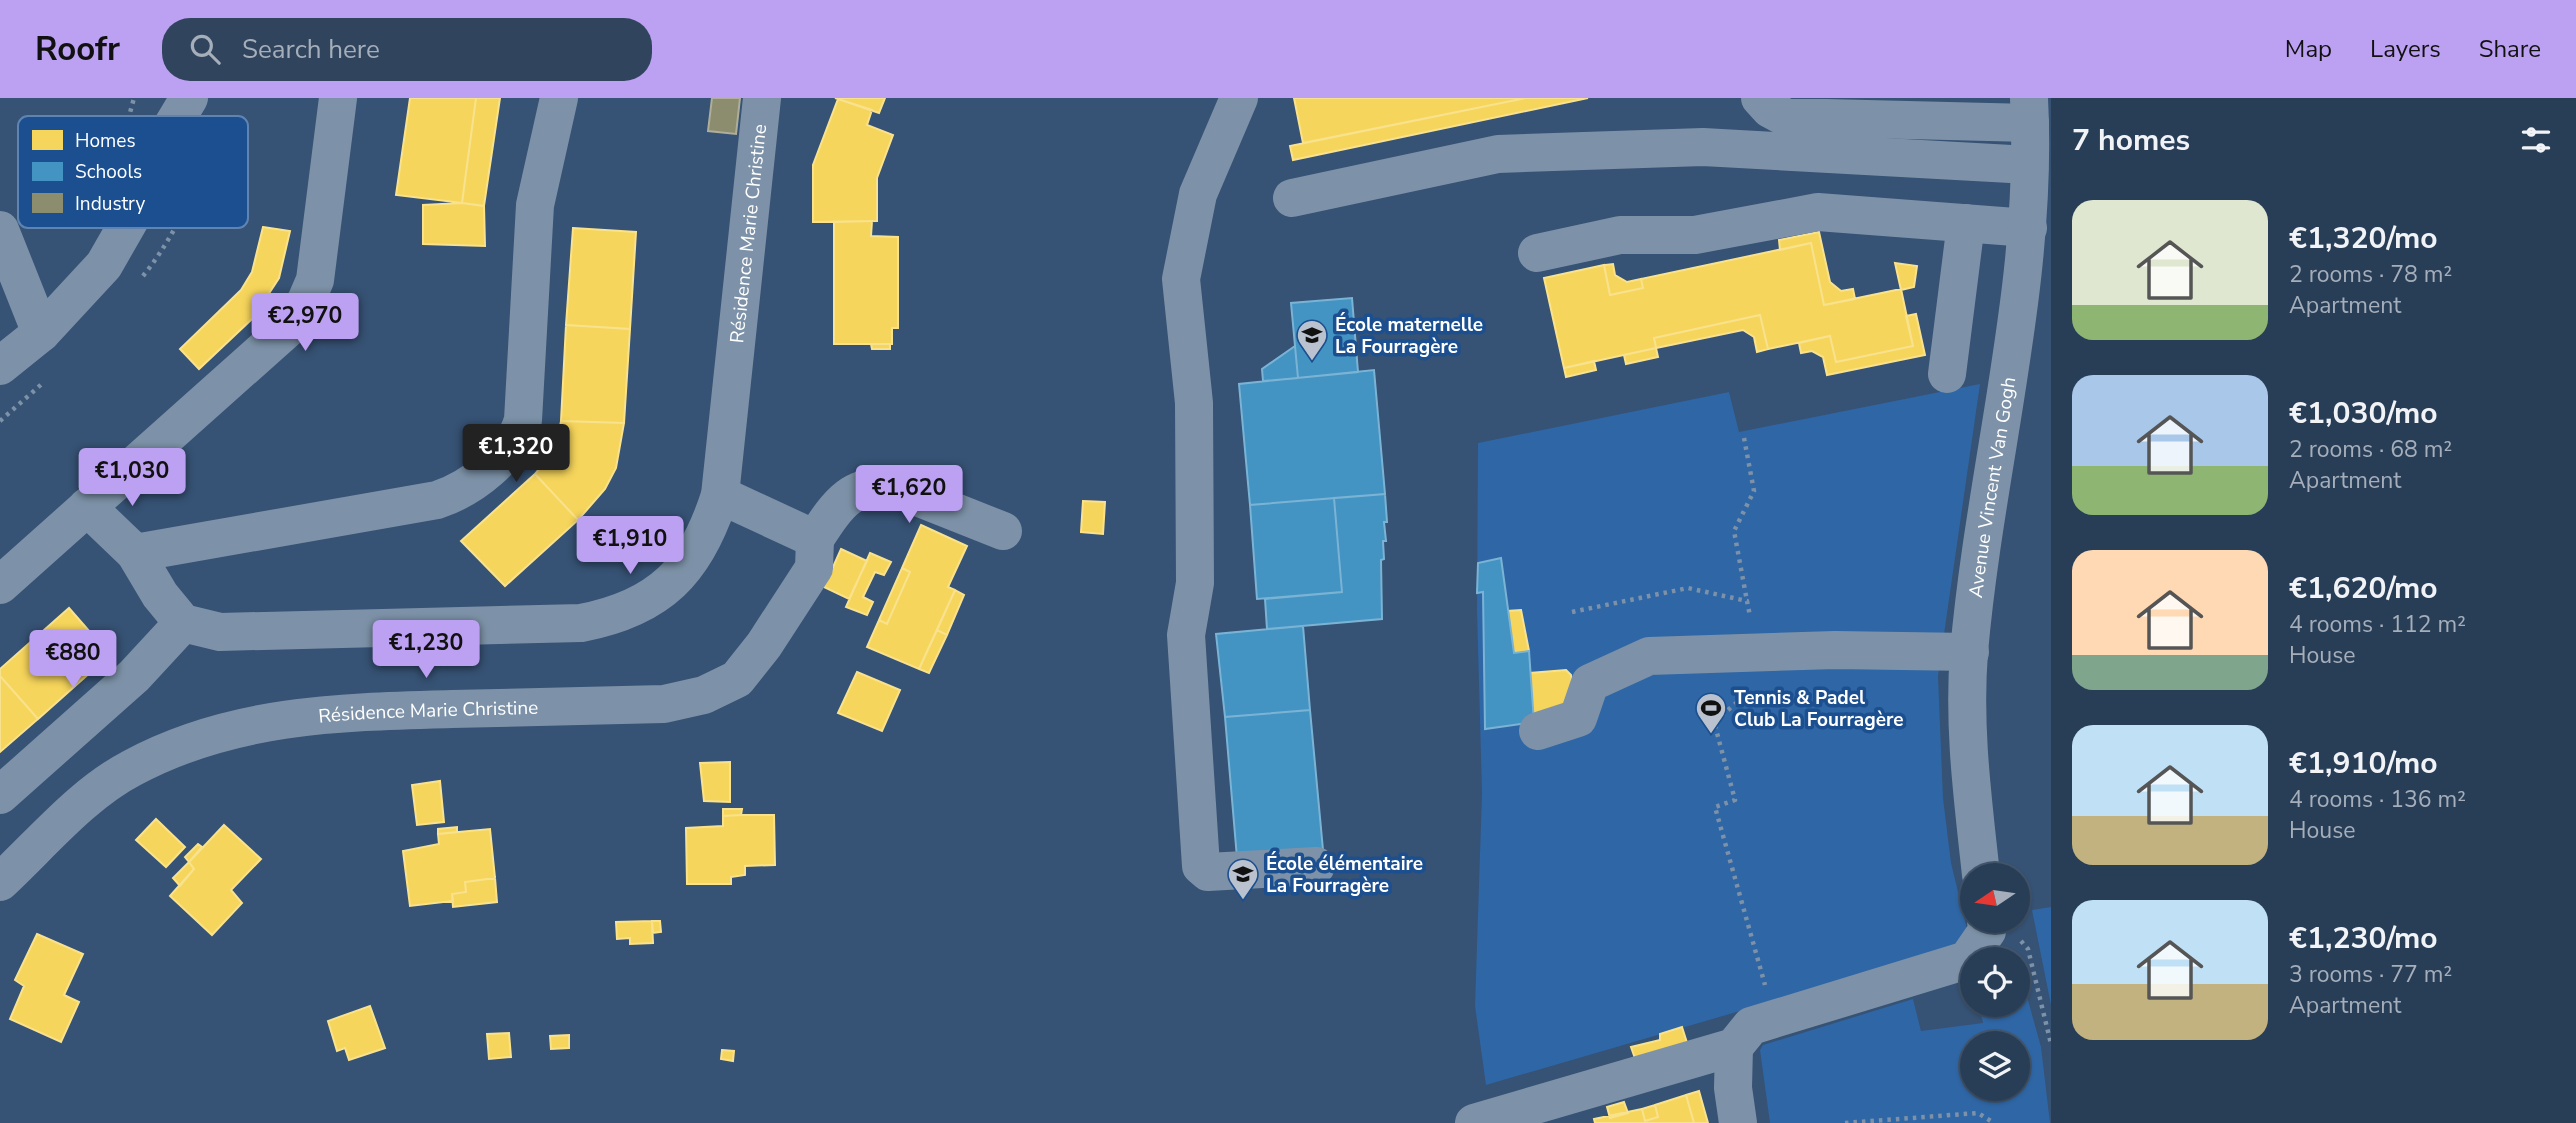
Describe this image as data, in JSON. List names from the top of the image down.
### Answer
{
  "streets": {
    "street": ["Résidence Marie Christine", "Avenue Vincent Van Gogh"]
  },
  "places": {
    "school or university": ["École maternelle La Fourragère", "École élémentaire La Fourragère"],
    "sports": ["Tennis & Padel Club La Fourragère"]
  },
  "legend": ["Homes", "Schools", "Industry"],
  "north": "left",
  "page": {
    "header": "Roofr",
    "search": "Search here",
    "nav": ["Map", "Layers", "Share"],
    "heading": "7 homes",
    "list": [
      {
        "name": "€1,320/mo",
        "note": "2 rooms · 78 m² · Apartment"
      },
      {
        "name": "€1,030/mo",
        "note": "2 rooms · 68 m² · Apartment"
      },
      {
        "name": "€1,620/mo",
        "note": "4 rooms · 112 m² · House"
      },
      {
        "name": "€1,910/mo",
        "note": "4 rooms · 136 m² · House"
      },
      {
        "name": "€1,230/mo",
        "note": "3 rooms · 77 m² · Apartment"
      }
    ],
    "price": [
      "€2,970",
      "€1,320",
      "€1,030",
      "€1,620",
      "€1,910",
      "€1,230",
      "€880"
    ]
  }
}
